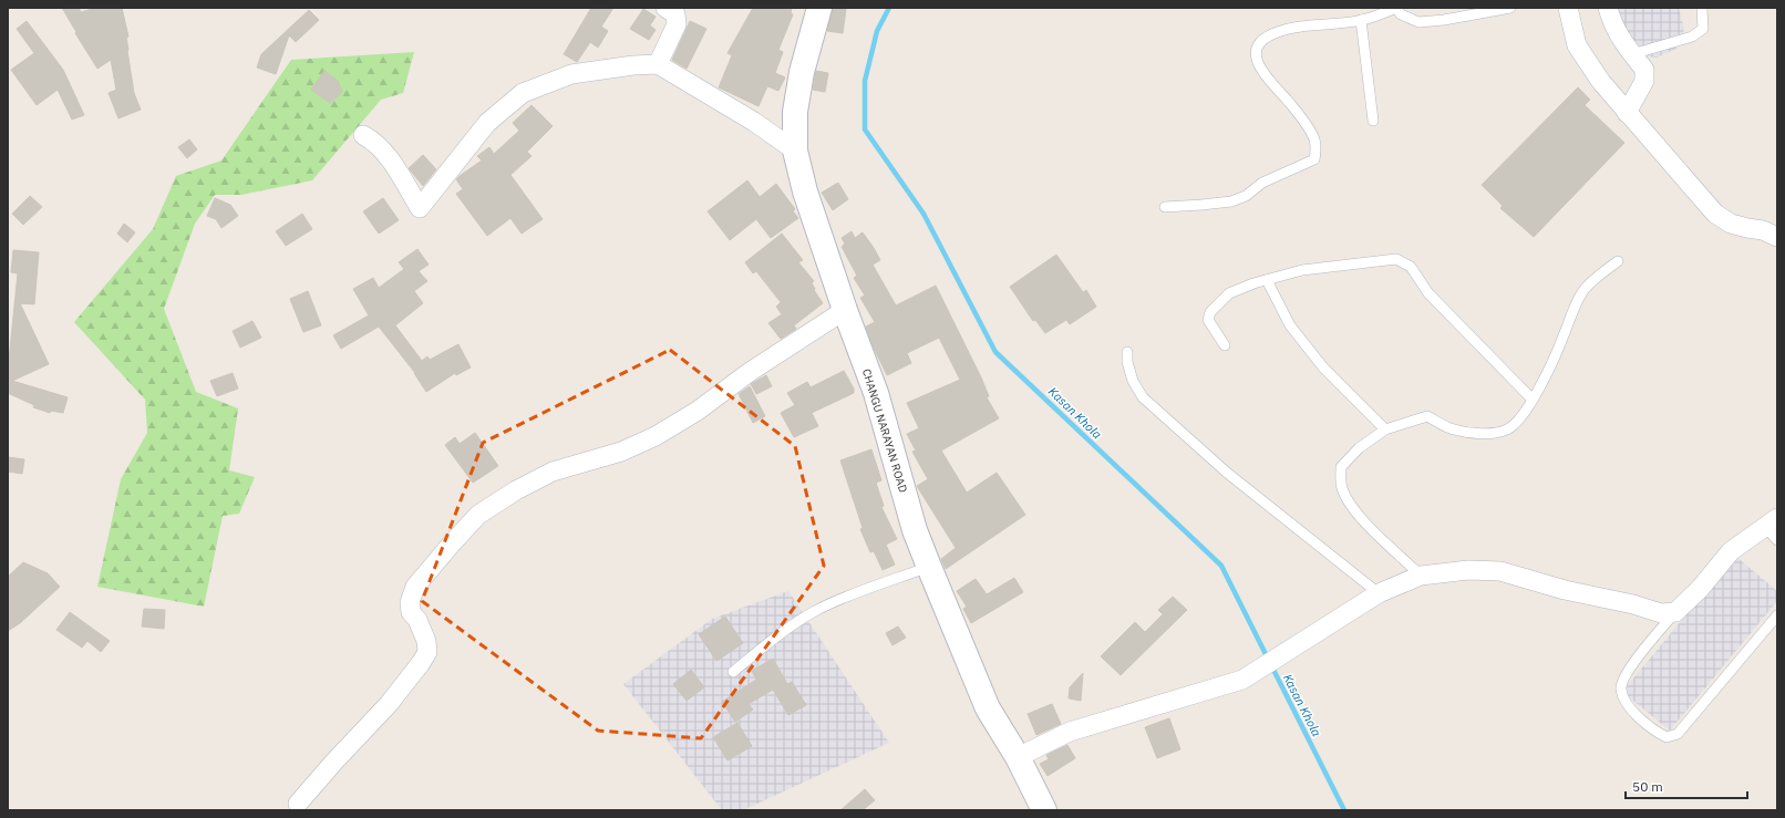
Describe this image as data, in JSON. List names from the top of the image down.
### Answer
{
  "streets": {
    "main road": ["CHANGU NARAYAN ROAD"]
  },
  "water": ["Kasan Khola"],
  "scale_bar": "50 m"
}
